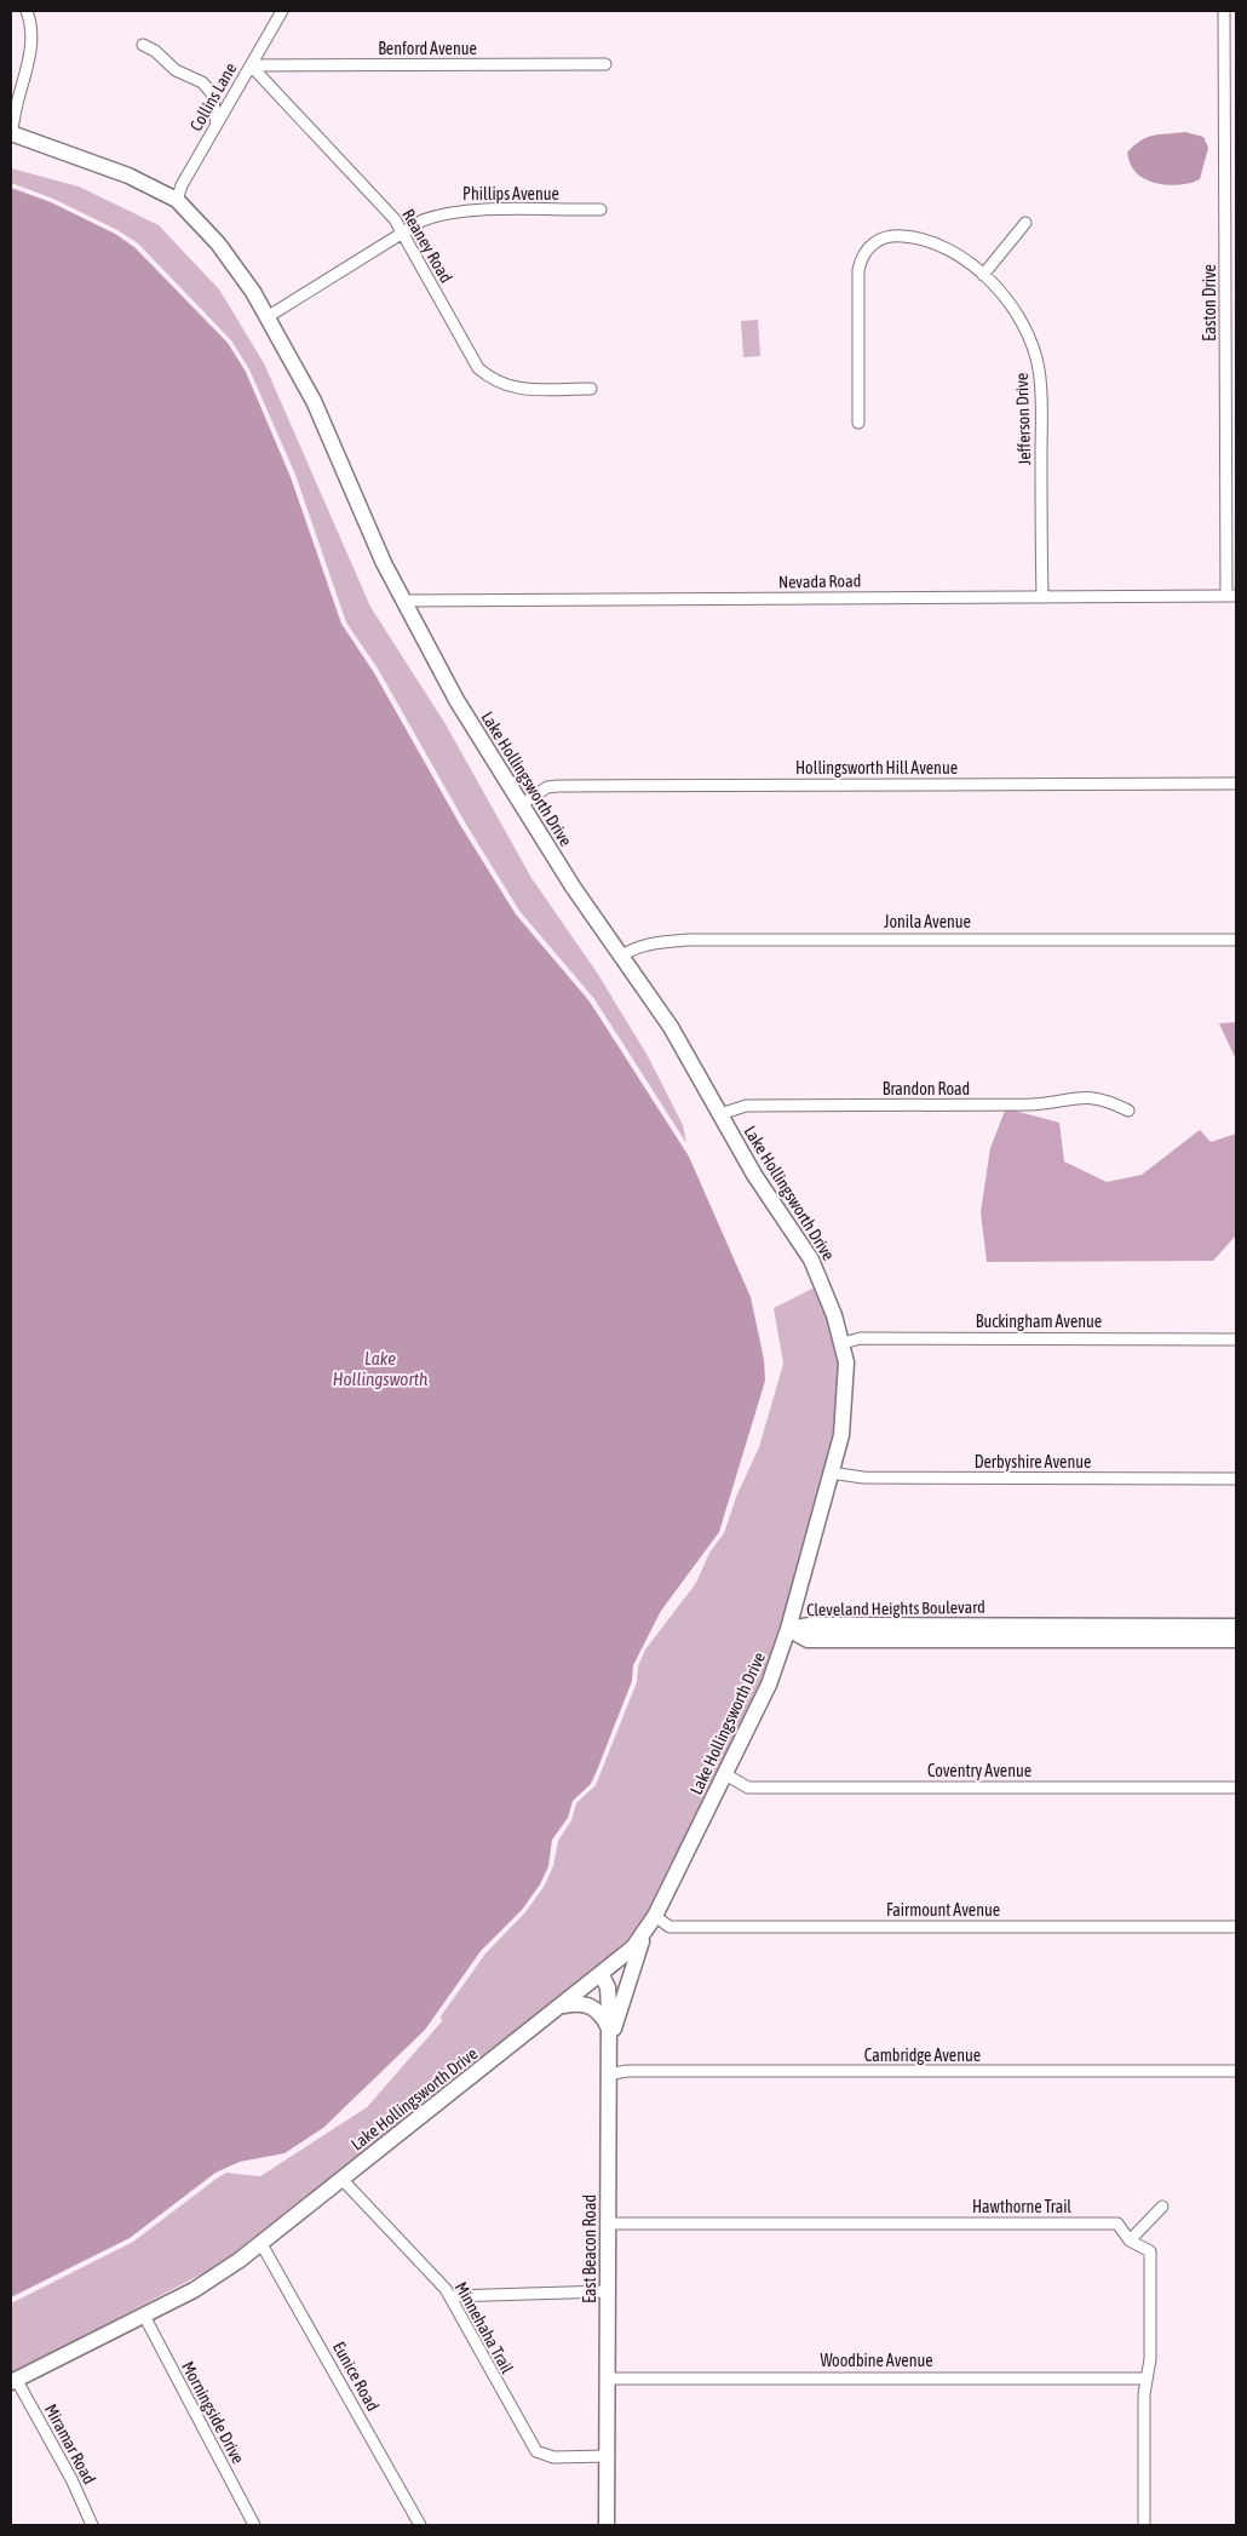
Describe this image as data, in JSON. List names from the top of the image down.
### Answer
{
  "streets": {
    "street": [
      "Benford Avenue",
      "Collins Lane",
      "Phillips Avenue",
      "Reaney Road",
      "Easton Drive",
      "Jefferson Drive",
      "Nevada Road",
      "Hollingsworth Hill Avenue",
      "Lake Hollingsworth Drive",
      "Jonila Avenue",
      "Brandon Road",
      "Buckingham Avenue",
      "Derbyshire Avenue",
      "Cleveland Heights Boulevard",
      "Coventry Avenue",
      "Fairmount Avenue",
      "Cambridge Avenue",
      "Hawthorne Trail",
      "East Beacon Road",
      "Minnehaha Trail",
      "Woodbine Avenue",
      "Eunice Road",
      "Morningside Drive",
      "Miramar Road"
    ]
  },
  "crossings": [
    ["Benford Avenue", "Collins Lane"],
    ["Benford Avenue", "Reaney Road"],
    ["Collins Lane", "Reaney Road"],
    ["Collins Lane", "Lake Hollingsworth Drive"],
    ["Phillips Avenue", "Reaney Road"],
    ["Phillips Avenue", "Lake Hollingsworth Drive"],
    ["Easton Drive", "Nevada Road"],
    ["Jefferson Drive", "Nevada Road"],
    ["Nevada Road", "Lake Hollingsworth Drive"],
    ["Hollingsworth Hill Avenue", "Lake Hollingsworth Drive"],
    ["Lake Hollingsworth Drive", "Jonila Avenue"],
    ["Lake Hollingsworth Drive", "Brandon Road"],
    ["Lake Hollingsworth Drive", "Buckingham Avenue"],
    ["Lake Hollingsworth Drive", "Derbyshire Avenue"],
    ["Lake Hollingsworth Drive", "Cleveland Heights Boulevard"],
    ["Lake Hollingsworth Drive", "Coventry Avenue"],
    ["Lake Hollingsworth Drive", "Fairmount Avenue"],
    ["Lake Hollingsworth Drive", "East Beacon Road"],
    ["Lake Hollingsworth Drive", "Minnehaha Trail"],
    ["Lake Hollingsworth Drive", "Eunice Road"],
    ["Lake Hollingsworth Drive", "Morningside Drive"],
    ["Lake Hollingsworth Drive", "Miramar Road"],
    ["Cambridge Avenue", "East Beacon Road"],
    ["Hawthorne Trail", "East Beacon Road"],
    ["Hawthorne Trail", "Woodbine Avenue"],
    ["East Beacon Road", "Minnehaha Trail"],
    ["East Beacon Road", "Woodbine Avenue"]
  ],
  "water": ["Lake Hollingsworth"]
}
